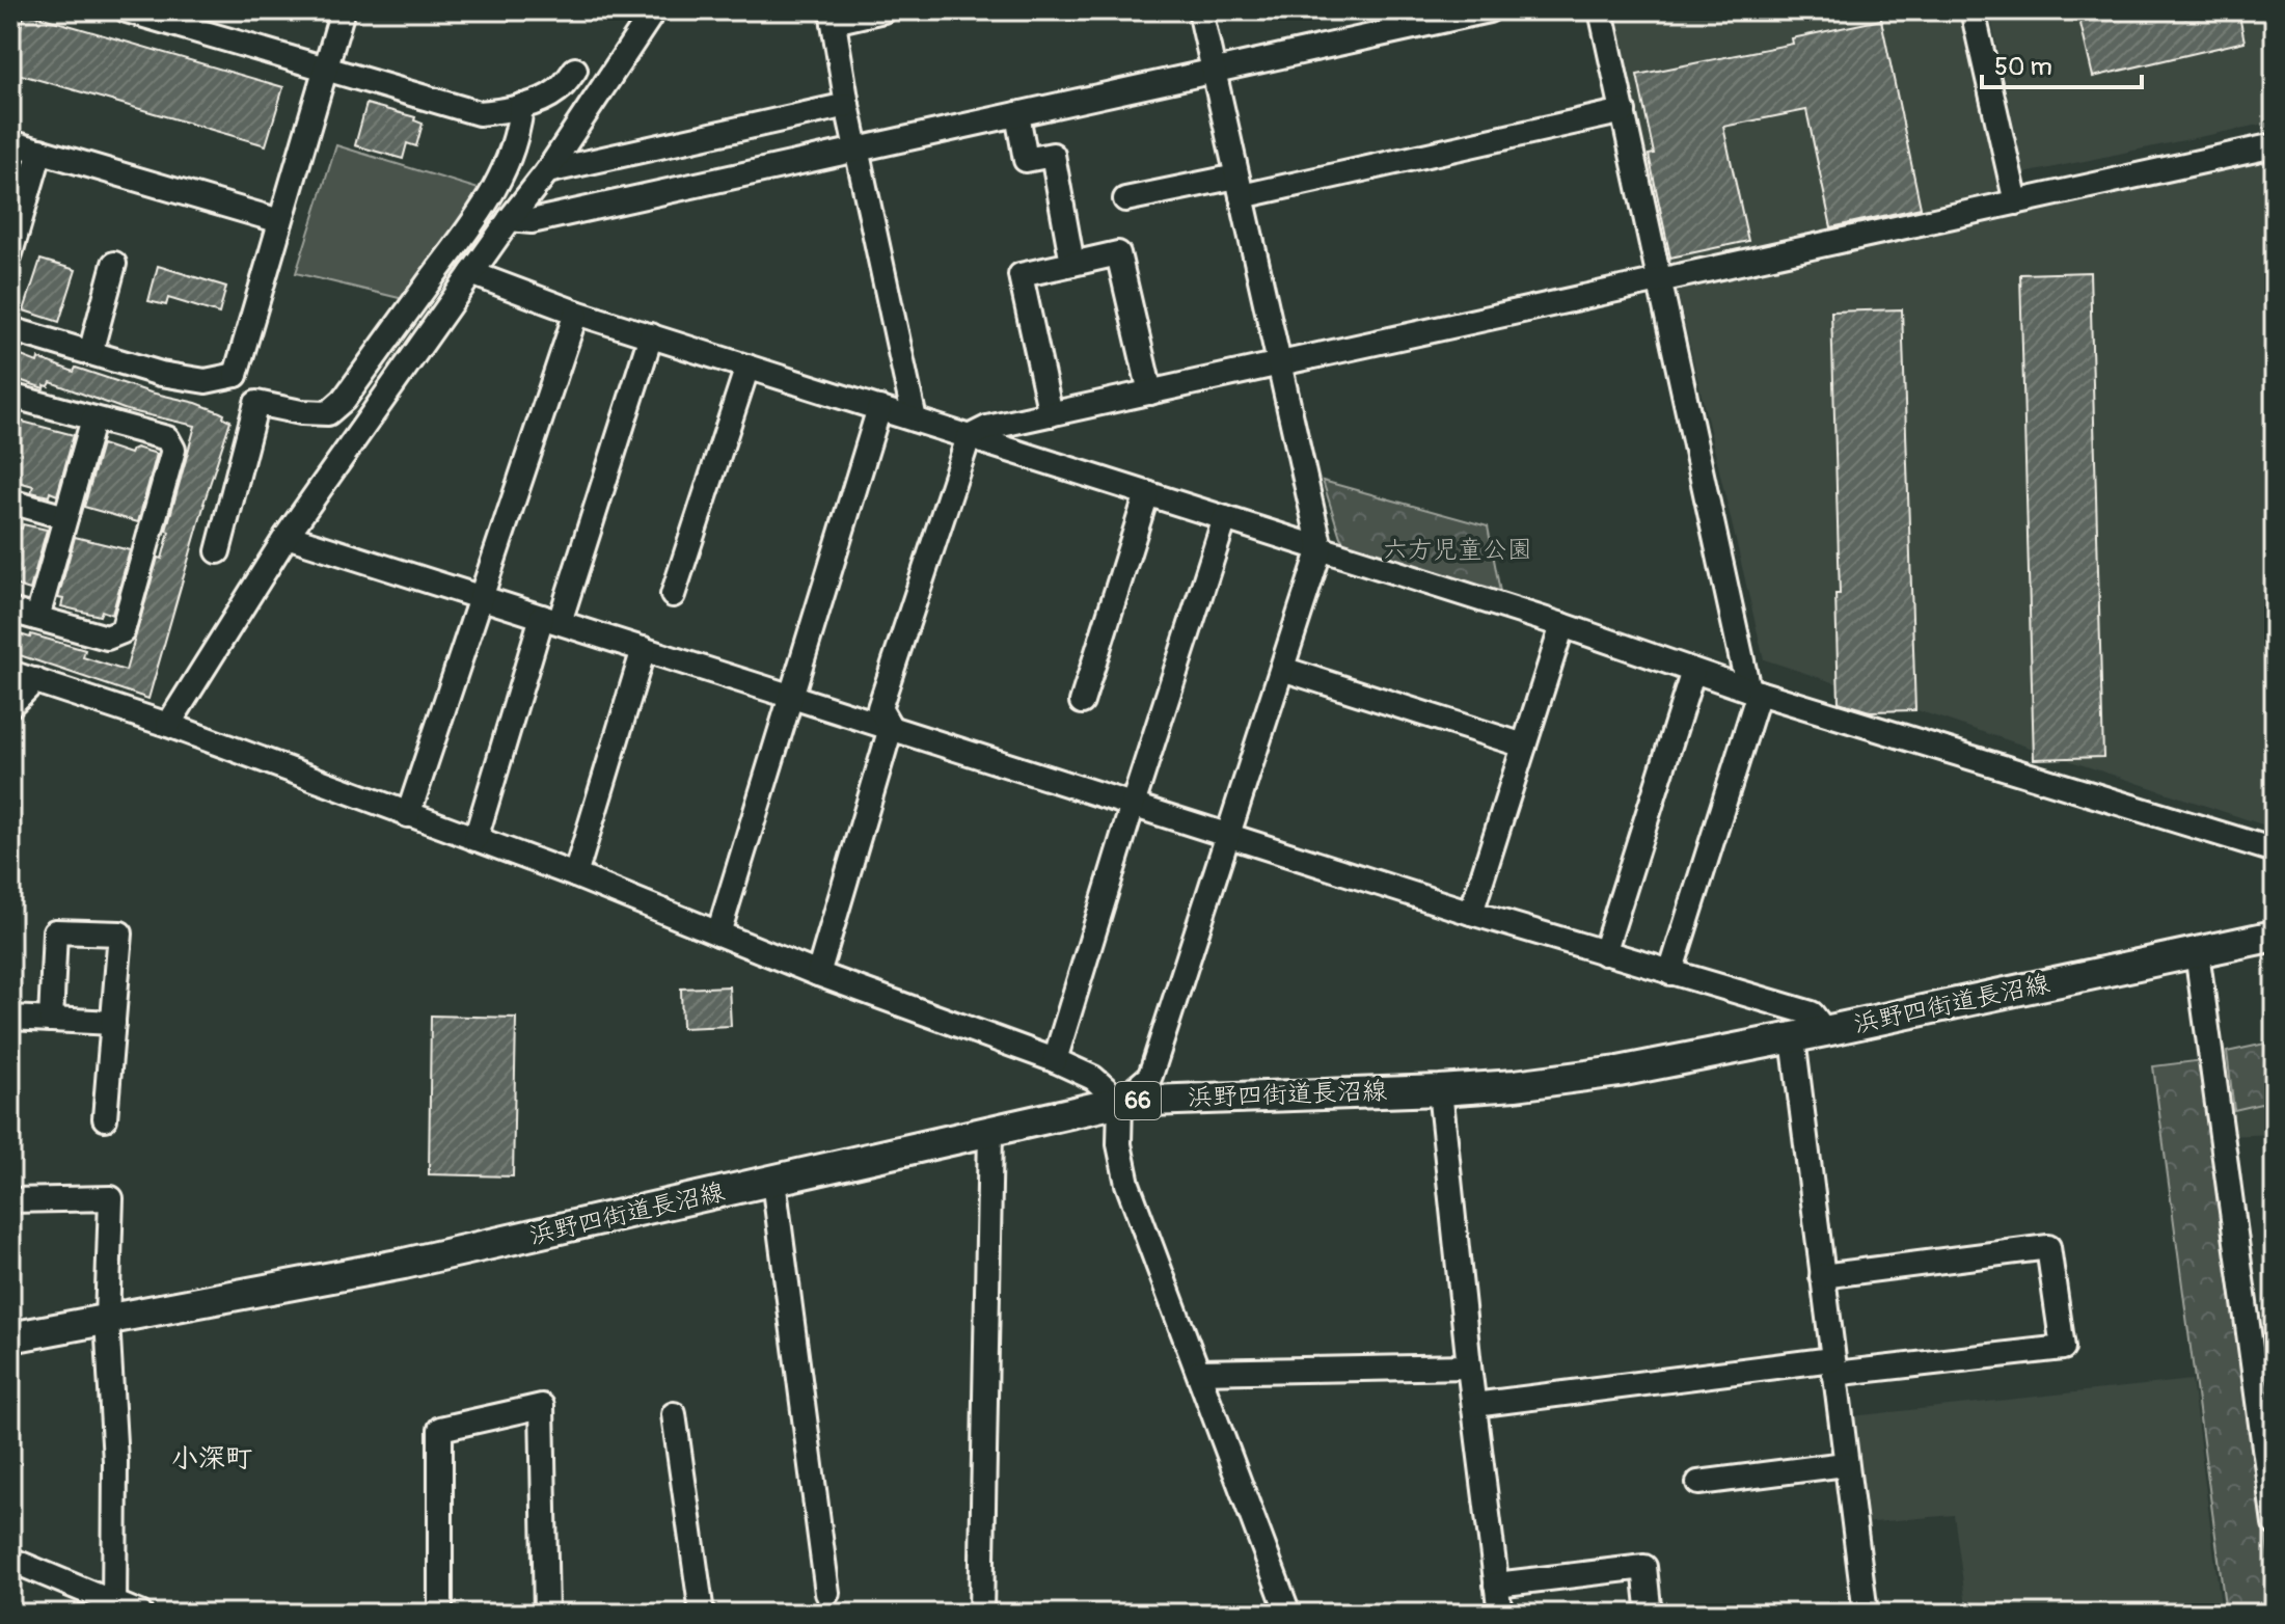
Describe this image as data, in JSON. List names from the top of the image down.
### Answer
{
  "streets": {
    "main road": ["浜野四街道長沼線", "66"]
  },
  "districts": ["小深町"],
  "parks": ["六方児童公園"],
  "scale_bar": "50 m"
}
